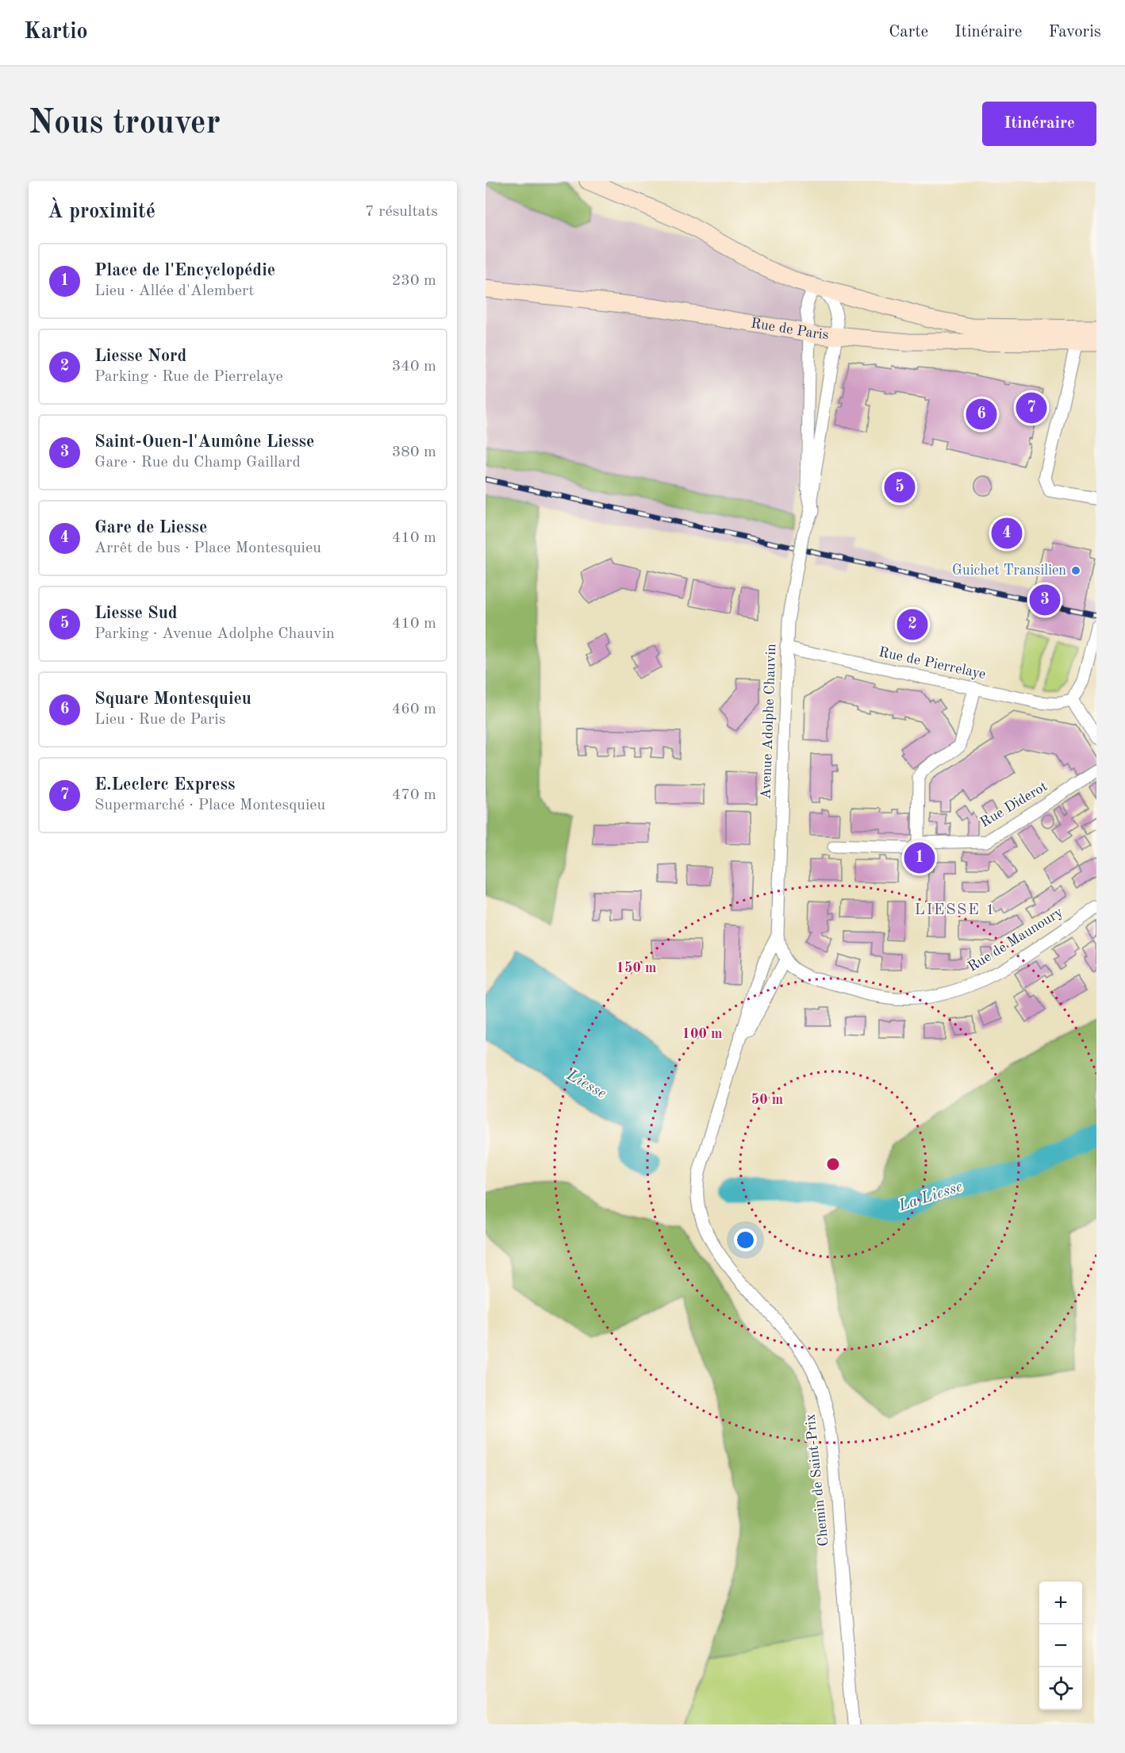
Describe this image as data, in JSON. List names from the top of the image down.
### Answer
{
  "streets": {
    "main road": ["Rue de Paris"],
    "street": [
      "Rue de Pierrelaye",
      "Avenue Adolphe Chauvin",
      "Rue Diderot",
      "Rue de Maunoury",
      "Chemin de Saint-Prix"
    ]
  },
  "crossings": [
    ["Rue de Paris", "Avenue Adolphe Chauvin"],
    ["Rue de Pierrelaye", "Avenue Adolphe Chauvin"],
    ["Avenue Adolphe Chauvin", "Chemin de Saint-Prix"],
    ["Rue de Maunoury", "Chemin de Saint-Prix"]
  ],
  "districts": ["LIESSE 1"],
  "water": ["Liesse", "La Liesse"],
  "places": ["Guichet Transilien"],
  "page": {
    "header": "Kartio",
    "nav": ["Carte", "Itinéraire", "Favoris"],
    "buttons": "Itinéraire",
    "title": "Nous trouver",
    "heading": ["À proximité", "7 résultats"],
    "list": [
      {
        "mark": "1",
        "name": "Place de l'Encyclopédie",
        "note": "Lieu · Allée d'Alembert",
        "value": "230 m"
      },
      {
        "mark": "2",
        "name": "Liesse Nord",
        "note": "Parking · Rue de Pierrelaye",
        "value": "340 m"
      },
      {
        "mark": "3",
        "name": "Saint-Ouen-l'Aumône Liesse",
        "note": "Gare · Rue du Champ Gaillard",
        "value": "380 m"
      },
      {
        "mark": "4",
        "name": "Gare de Liesse",
        "note": "Arrêt de bus · Place Montesquieu",
        "value": "410 m"
      },
      {
        "mark": "5",
        "name": "Liesse Sud",
        "note": "Parking · Avenue Adolphe Chauvin",
        "value": "410 m"
      },
      {
        "mark": "6",
        "name": "Square Montesquieu",
        "note": "Lieu · Rue de Paris",
        "value": "460 m"
      },
      {
        "mark": "7",
        "name": "E.Leclerc Express",
        "note": "Supermarché · Place Montesquieu",
        "value": "470 m"
      }
    ],
    "pins": [
      "7",
      "6",
      "5",
      "4",
      "3",
      "2",
      "1"
    ],
    "map_buttons": ["+", "−"]
  },
  "rings": ["150 m", "100 m", "50 m"]
}
